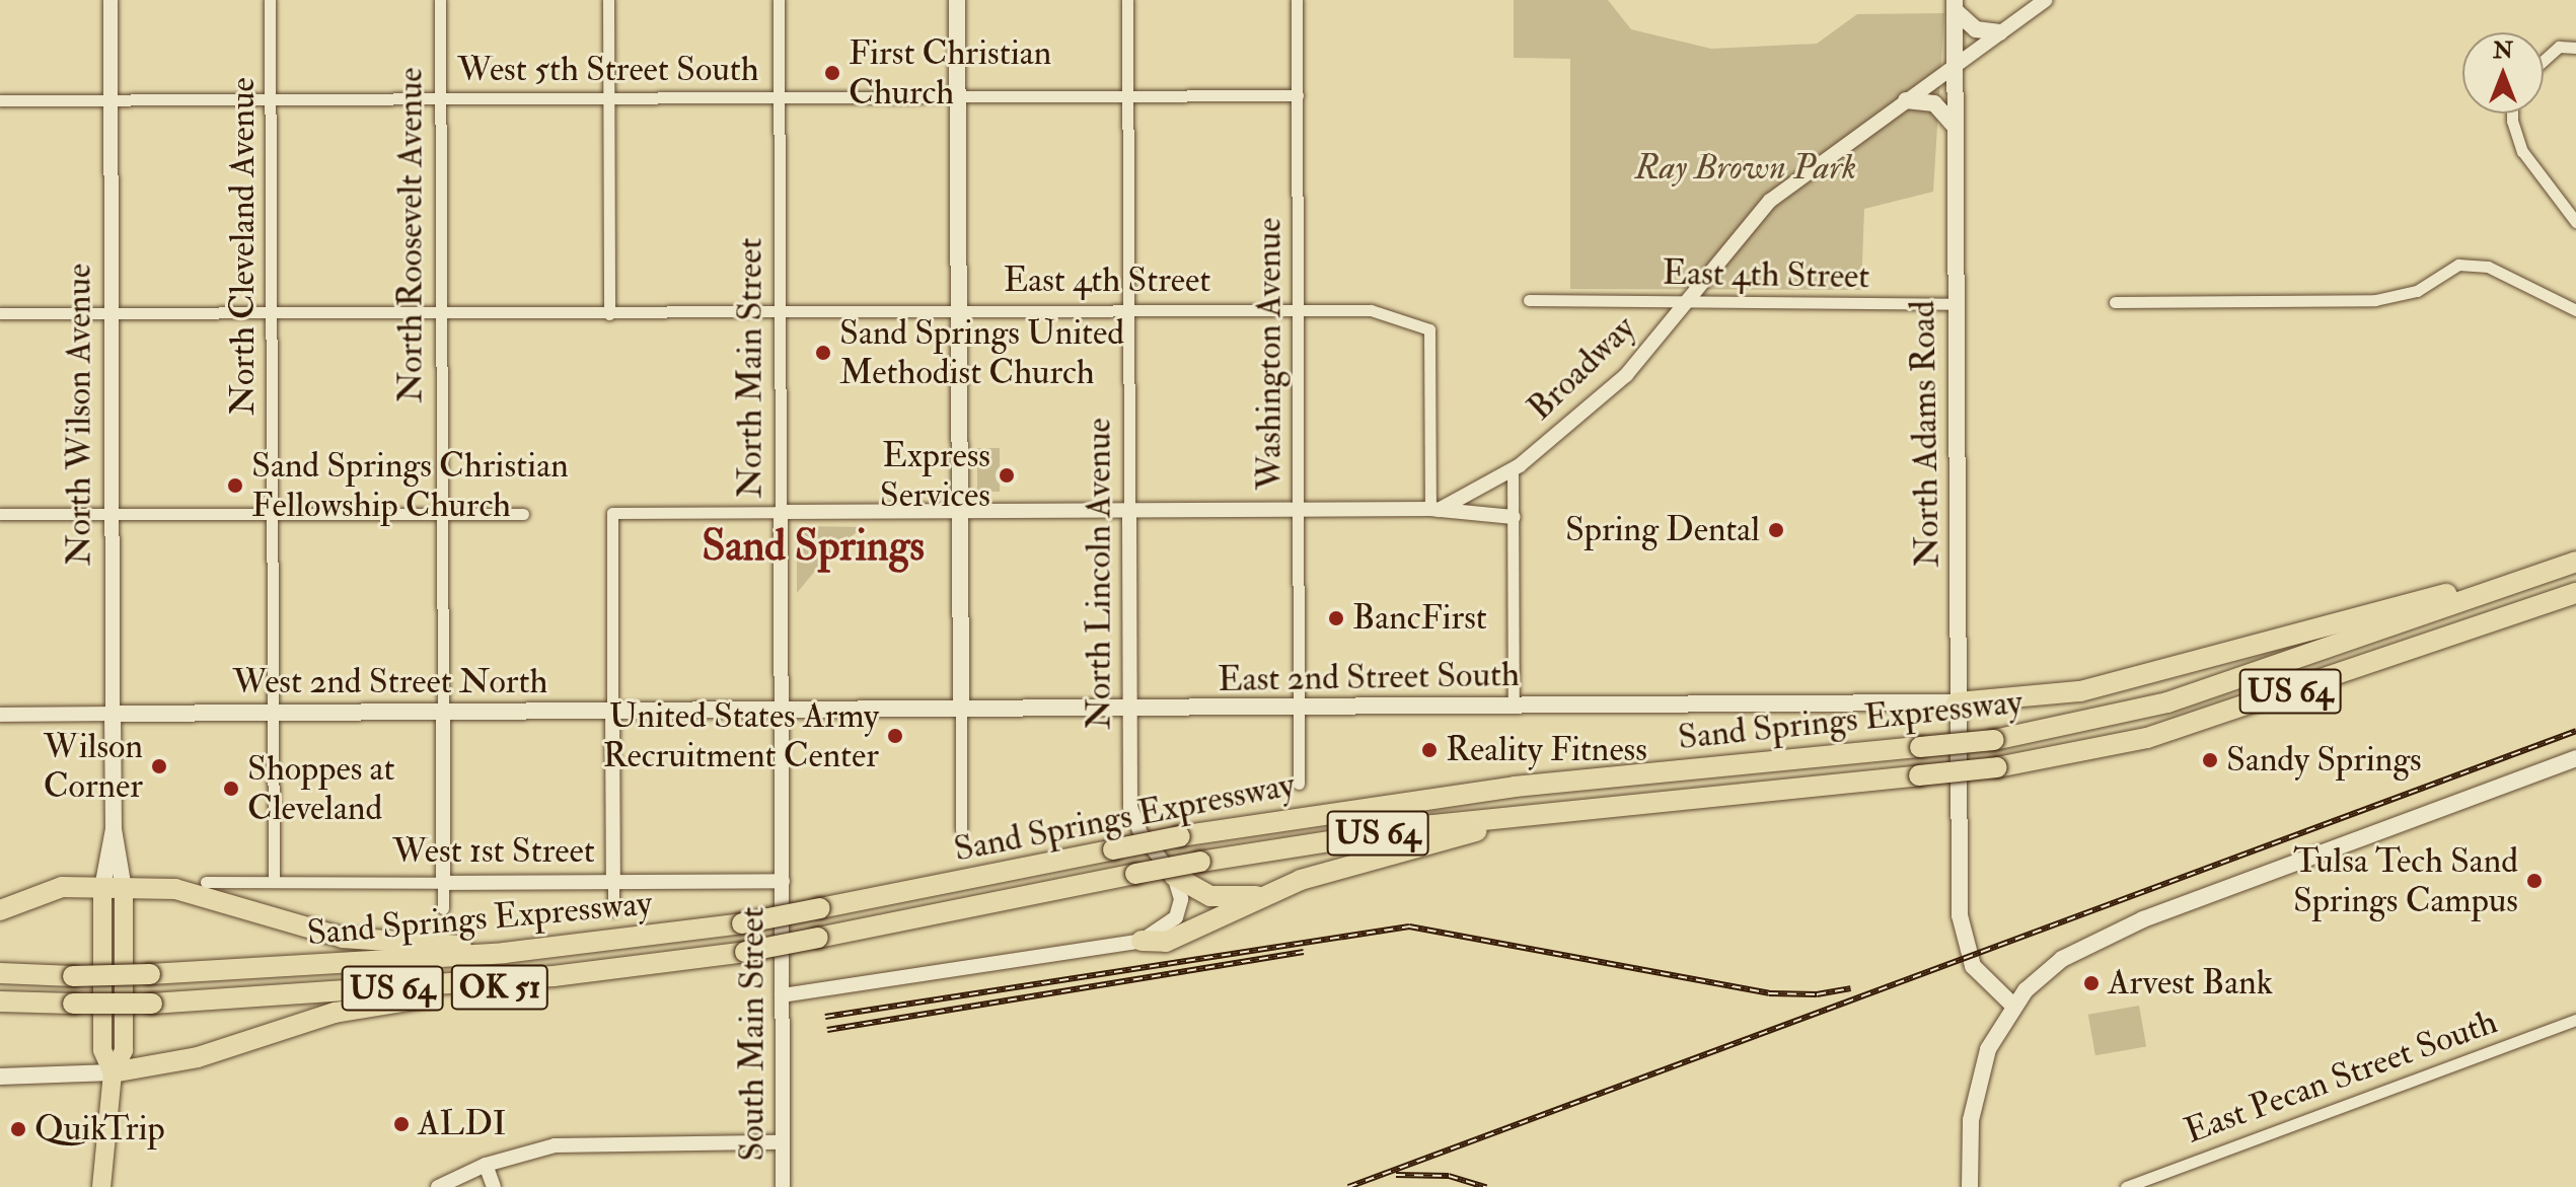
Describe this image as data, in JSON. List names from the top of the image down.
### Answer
{
  "streets": {
    "highway": [
      "North Wilson Avenue",
      "US 64",
      "Sand Springs Expressway",
      "OK 51"
    ],
    "main road": ["North Adams Road", "East 2nd Street South", "West 2nd Street North"],
    "street": [
      "West 5th Street South",
      "North Roosevelt Avenue",
      "North Cleveland Avenue",
      "East 4th Street",
      "Washington Avenue",
      "North Main Street",
      "Broadway",
      "North Lincoln Avenue",
      "West 1st Street",
      "South Main Street",
      "East Pecan Street South"
    ]
  },
  "crossings": [
    ["West 5th Street South", "North Roosevelt Avenue"],
    ["West 5th Street South", "North Cleveland Avenue"],
    ["West 5th Street South", "Washington Avenue"],
    ["West 5th Street South", "North Main Street"],
    ["West 5th Street South", "North Wilson Avenue"],
    ["West 5th Street South", "North Lincoln Avenue"],
    ["North Roosevelt Avenue", "East 4th Street"],
    ["North Roosevelt Avenue", "West 2nd Street North"],
    ["North Roosevelt Avenue", "West 1st Street"],
    ["North Cleveland Avenue", "East 4th Street"],
    ["North Cleveland Avenue", "West 2nd Street North"],
    ["North Cleveland Avenue", "West 1st Street"],
    ["East 4th Street", "Washington Avenue"],
    ["East 4th Street", "North Main Street"],
    ["East 4th Street", "Broadway"],
    ["East 4th Street", "North Wilson Avenue"],
    ["East 4th Street", "North Adams Road"],
    ["East 4th Street", "North Lincoln Avenue"],
    ["Washington Avenue", "East 2nd Street South"],
    ["North Main Street", "East 2nd Street South"],
    ["North Main Street", "West 2nd Street North"],
    ["North Main Street", "West 1st Street"],
    ["North Main Street", "South Main Street"],
    ["Broadway", "North Adams Road"],
    ["North Wilson Avenue", "West 2nd Street North"],
    ["North Wilson Avenue", "OK 51"],
    ["North Adams Road", "East 2nd Street South"],
    ["North Lincoln Avenue", "East 2nd Street South"],
    ["East 2nd Street South", "West 2nd Street North"],
    ["Sand Springs Expressway", "OK 51"],
    ["West 1st Street", "South Main Street"]
  ],
  "districts": ["Sand Springs"],
  "parks": ["Ray Brown Park"],
  "places": [
    "First Christian Church",
    "Sand Springs United Methodist Church",
    "Express Services",
    "Sand Springs Christian Fellowship Church",
    "Spring Dental",
    "BancFirst",
    "United States Army Recruitment Center",
    "Reality Fitness",
    "Sandy Springs",
    "Wilson Corner",
    "Shoppes at Cleveland",
    "Tulsa Tech Sand Springs Campus",
    "Arvest Bank",
    "ALDI",
    "QuikTrip"
  ],
  "north": "top"
}
